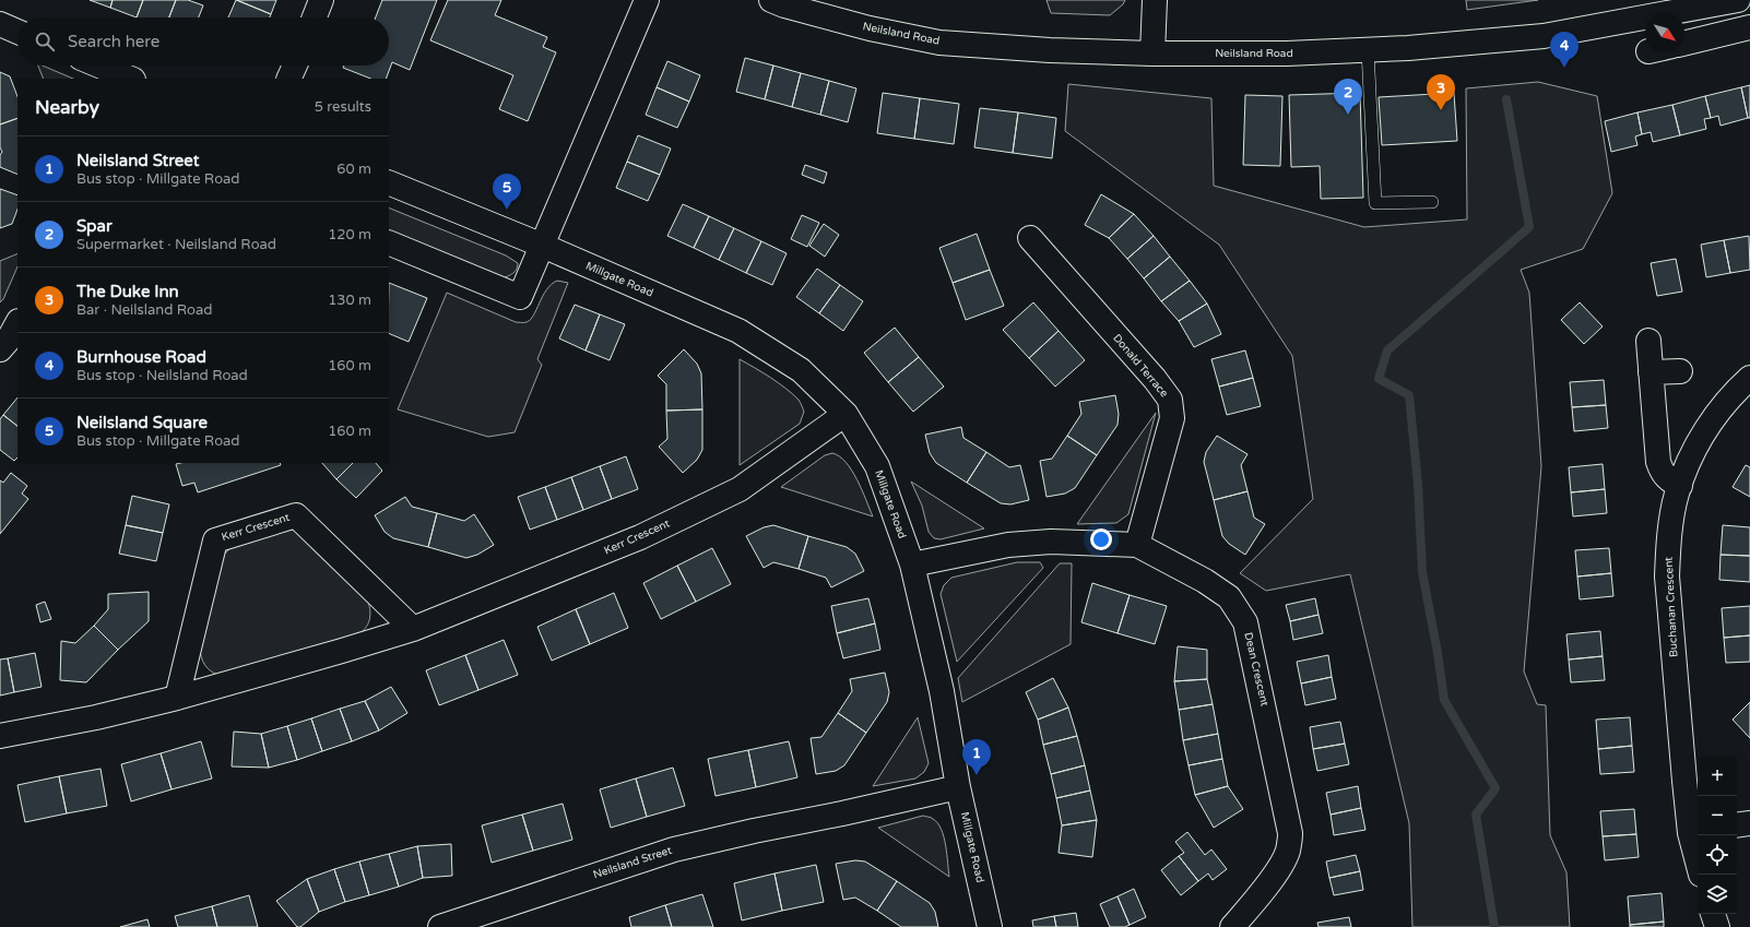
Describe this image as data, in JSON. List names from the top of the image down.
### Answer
{
  "streets": {
    "street": [
      "Neilsland Road",
      "Millgate Road",
      "Donald Terrace",
      "Kerr Crescent",
      "Buchanan Crescent",
      "Dean Crescent",
      "Neilsland Street"
    ]
  },
  "crossings": [
    ["Millgate Road", "Kerr Crescent"],
    ["Millgate Road", "Dean Crescent"],
    ["Millgate Road", "Neilsland Street"],
    ["Donald Terrace", "Dean Crescent"]
  ],
  "north": "bottom right",
  "page": {
    "search": "Search here",
    "pins": [
      "4",
      "3",
      "2",
      "5",
      "1"
    ],
    "heading": ["Nearby", "5 results"],
    "list": [
      {
        "mark": "1",
        "name": "Neilsland Street",
        "note": "Bus stop · Millgate Road",
        "value": "60 m"
      },
      {
        "mark": "2",
        "name": "Spar",
        "note": "Supermarket · Neilsland Road",
        "value": "120 m"
      },
      {
        "mark": "3",
        "name": "The Duke Inn",
        "note": "Bar · Neilsland Road",
        "value": "130 m"
      },
      {
        "mark": "4",
        "name": "Burnhouse Road",
        "note": "Bus stop · Neilsland Road",
        "value": "160 m"
      },
      {
        "mark": "5",
        "name": "Neilsland Square",
        "note": "Bus stop · Millgate Road",
        "value": "160 m"
      }
    ],
    "map_buttons": ["+", "−"]
  }
}
